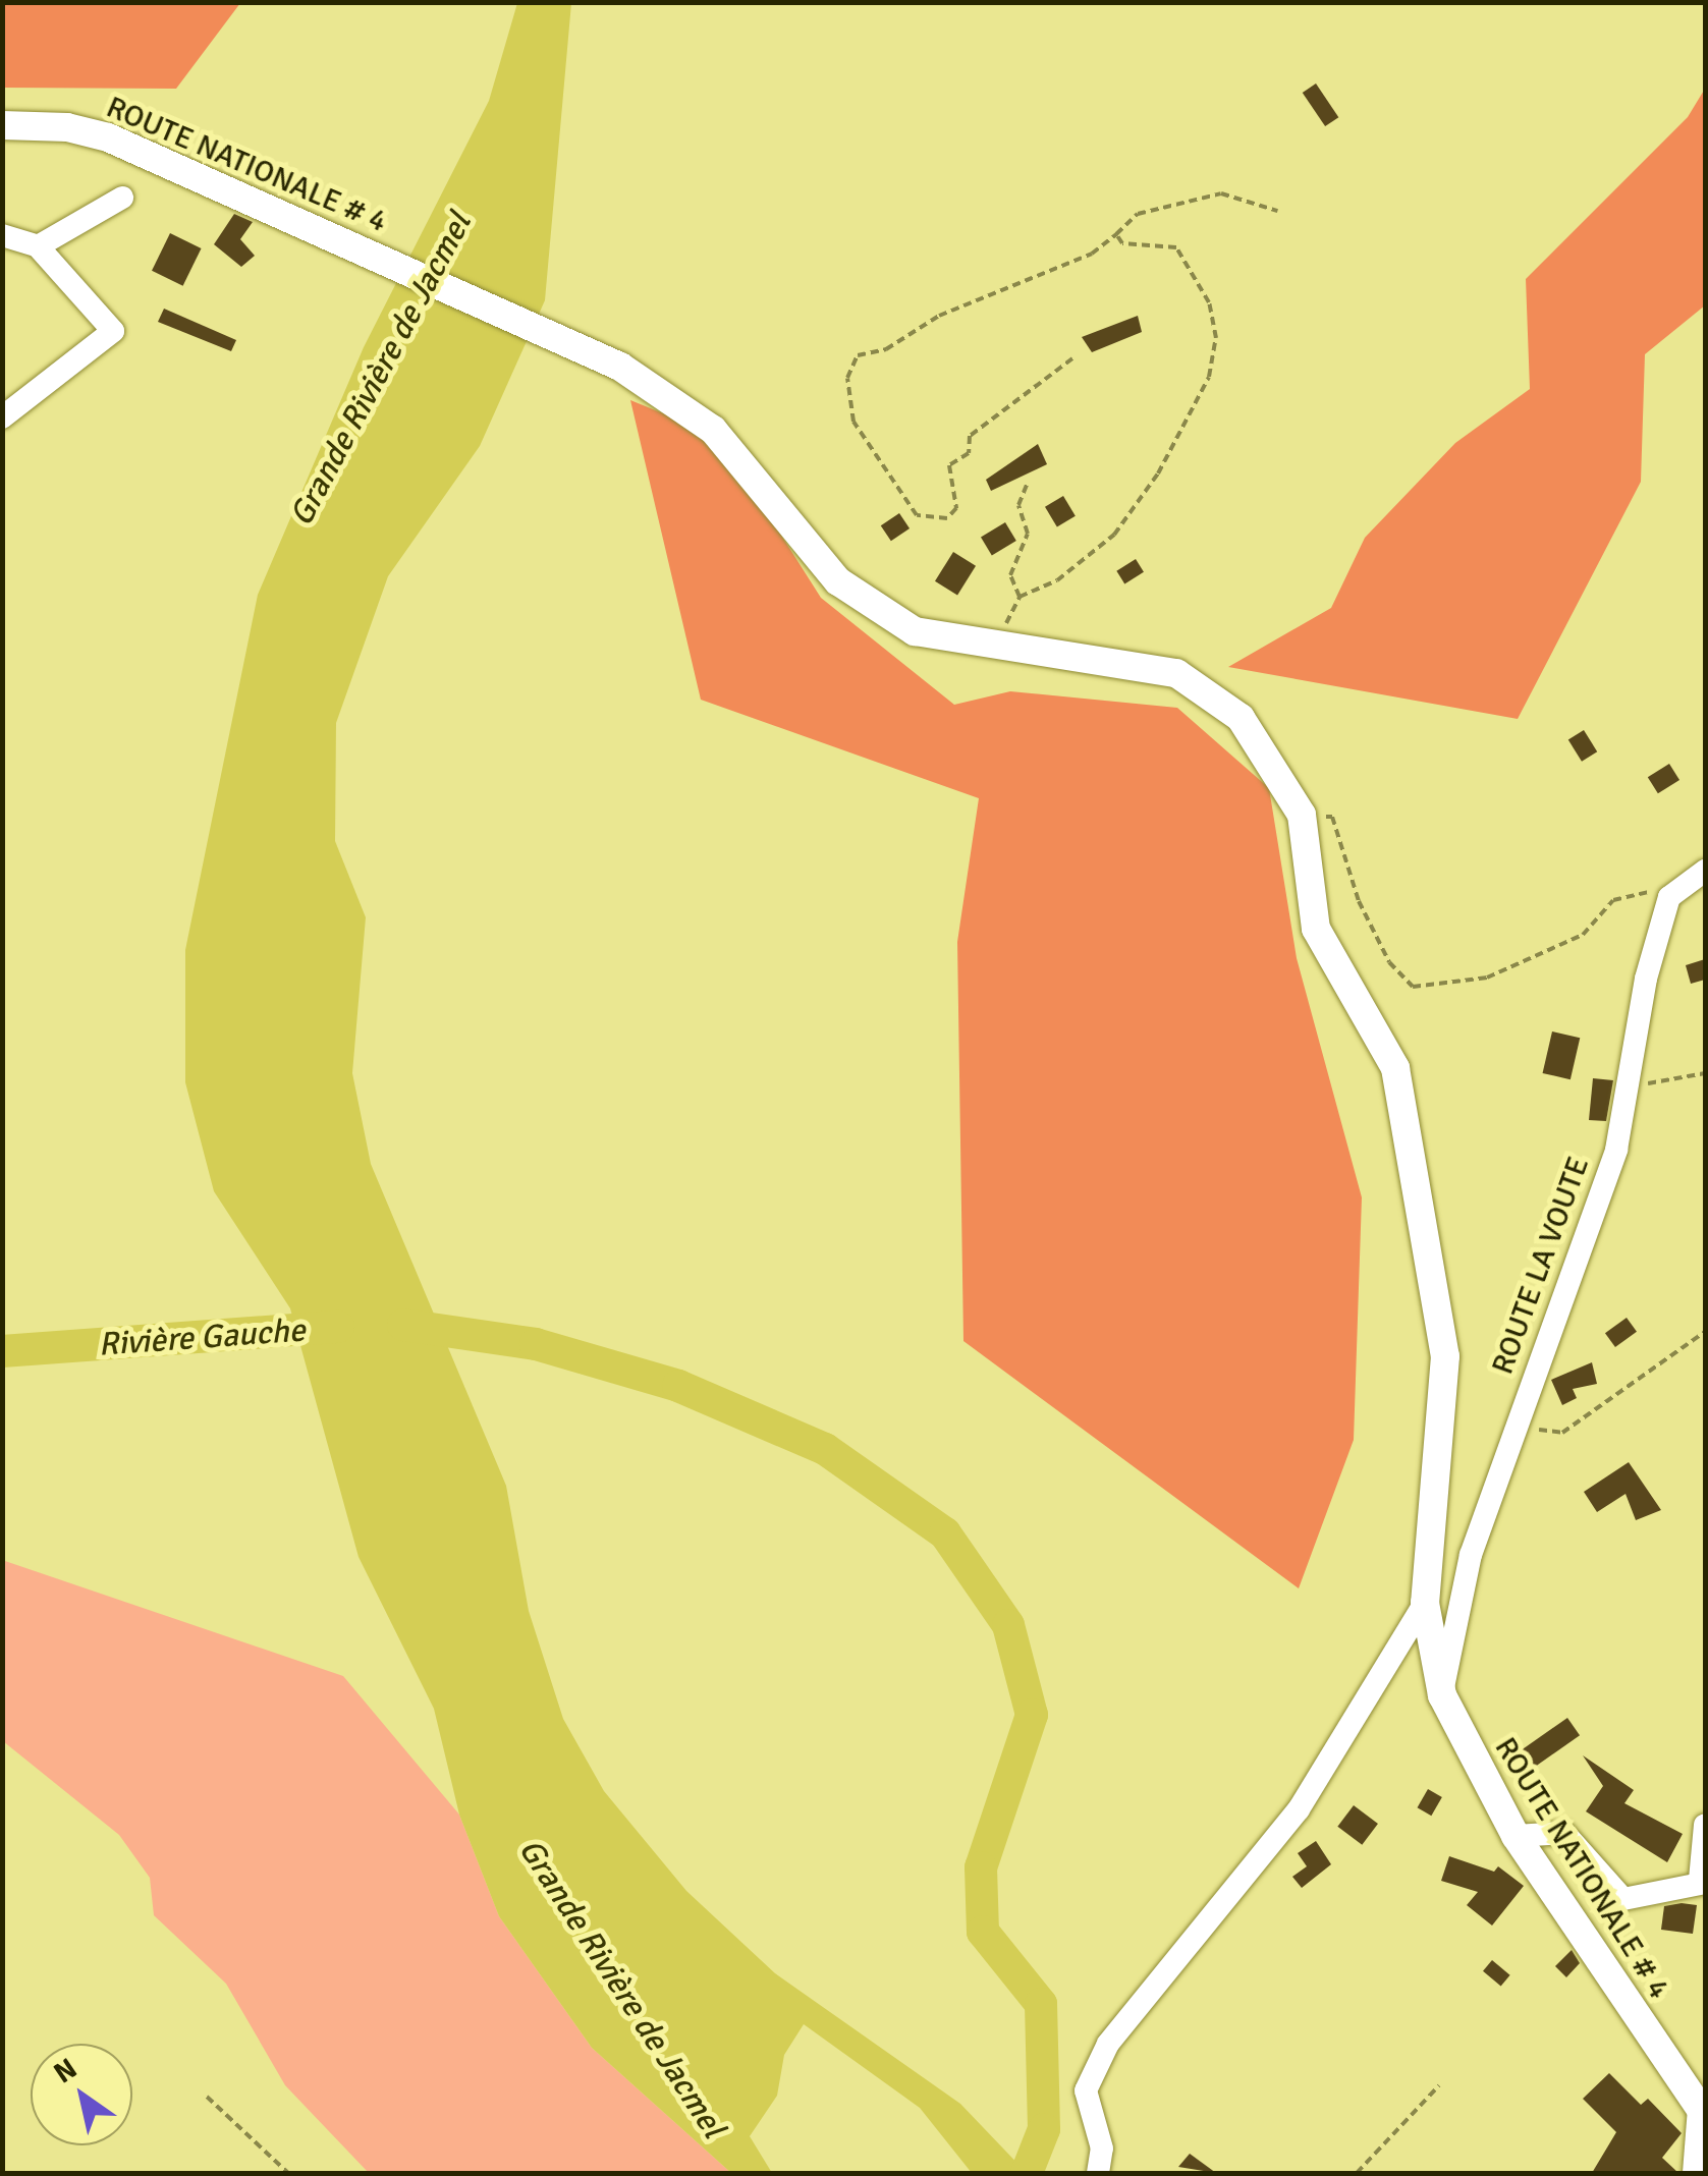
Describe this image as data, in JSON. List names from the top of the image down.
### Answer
{
  "streets": {
    "main road": ["ROUTE NATIONALE # 4"],
    "street": ["ROUTE LA VOUTE"]
  },
  "crossings": [
    ["ROUTE NATIONALE # 4", "ROUTE LA VOUTE"]
  ],
  "water": ["Grande Rivière de Jacmel", "Rivière Gauche"],
  "north": "top left"
}
